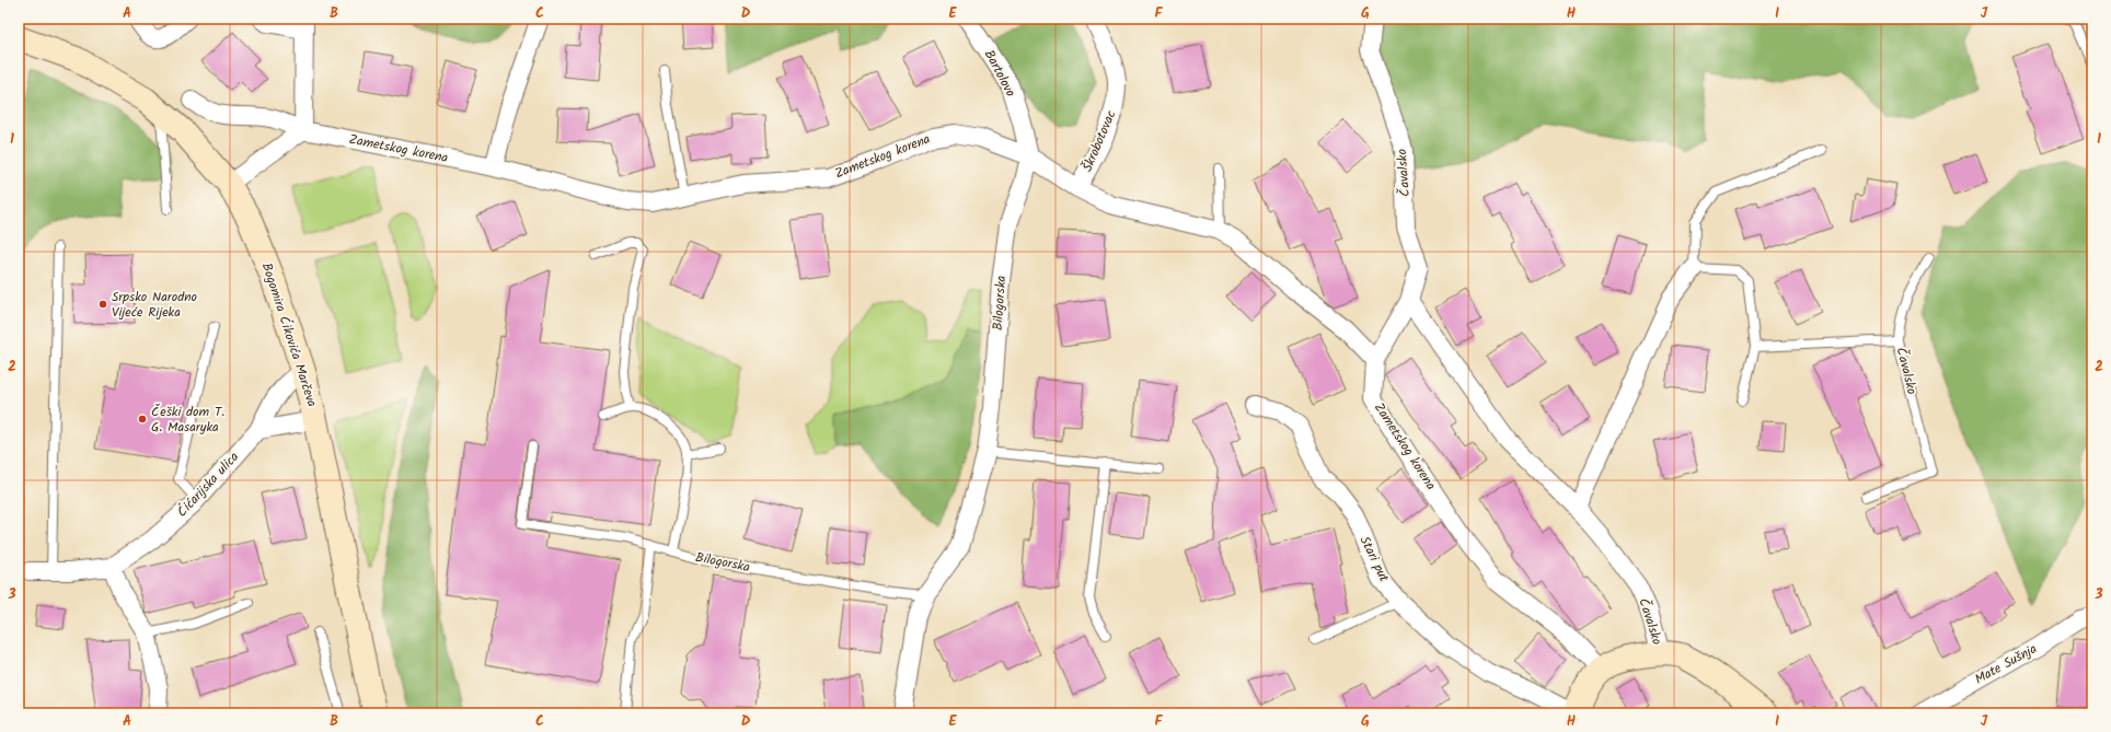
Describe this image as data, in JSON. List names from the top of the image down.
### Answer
{
  "streets": {
    "street": [
      "Bartolovo",
      "Škrobotovac",
      "Zametskog korena",
      "Čavalsko",
      "Bilogorska",
      "Bogomira Ćikovića Marčeva",
      "Ćićarijska ulica",
      "Stari put",
      "Mate Sušnja"
    ]
  },
  "crossings": [
    ["Bartolovo", "Zametskog korena"],
    ["Bartolovo", "Bilogorska"],
    ["Škrobotovac", "Zametskog korena"],
    ["Zametskog korena", "Čavalsko"],
    ["Zametskog korena", "Bilogorska"],
    ["Bogomira Ćikovića Marčeva", "Ćićarijska ulica"]
  ],
  "places": ["Srpsko Narodno Vijeće Rijeka", "Češki dom T. G. Masaryka"],
  "grid": {
    "columns": [
      "A",
      "B",
      "C",
      "D",
      "E",
      "F",
      "G",
      "H",
      "I",
      "J"
    ],
    "rows": ["1", "2", "3"]
  }
}
